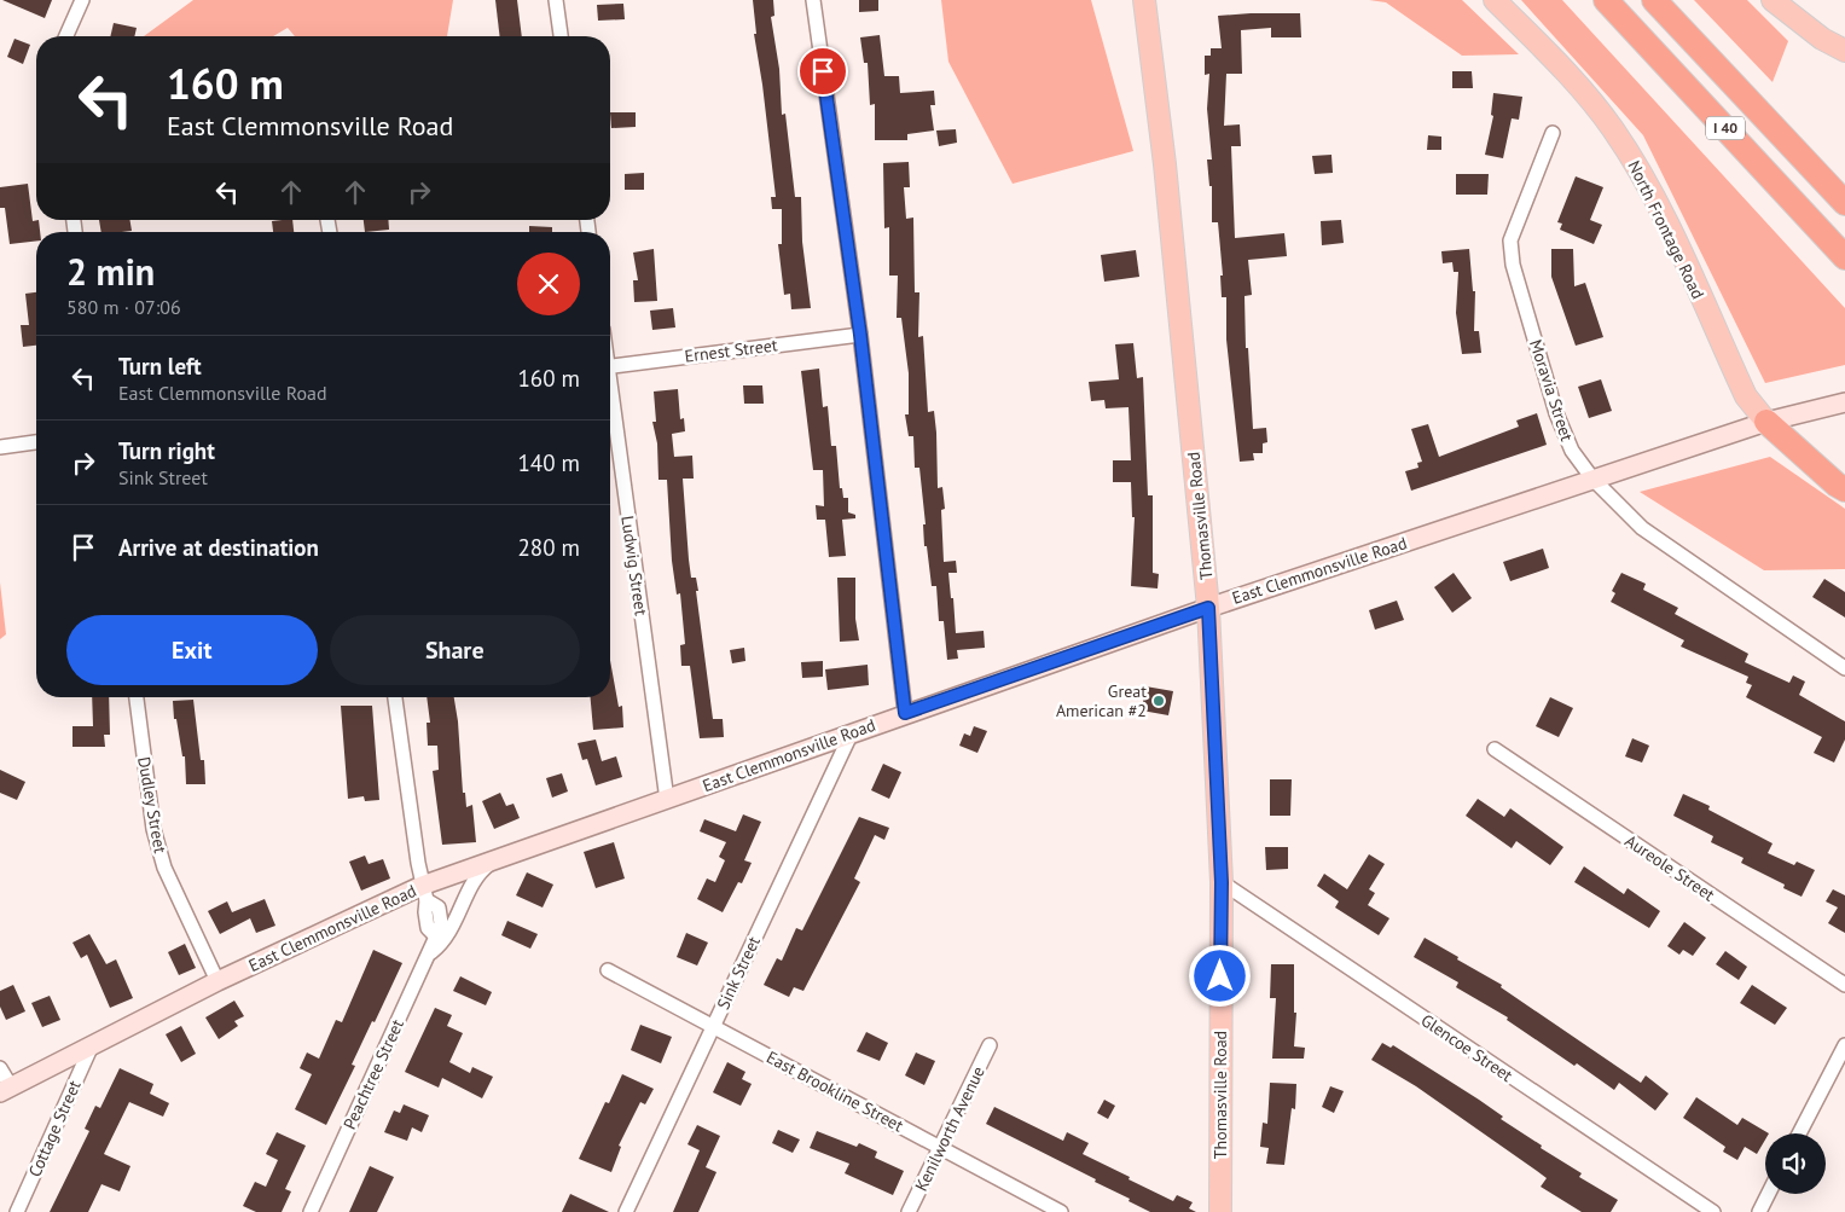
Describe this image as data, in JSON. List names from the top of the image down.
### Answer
{
  "streets": {
    "highway": ["I 40"],
    "main road": ["North Frontage Road", "Thomasville Road", "East Clemmonsville Road"],
    "street": [
      "Ernest Street",
      "Moravia Street",
      "Ludwig Street",
      "Dudley Street",
      "Aureole Street",
      "Sink Street",
      "Glencoe Street",
      "Peachtree Street",
      "East Brookline Street",
      "Cottage Street",
      "Kenilworth Avenue"
    ]
  },
  "crossings": [
    ["North Frontage Road", "East Clemmonsville Road"],
    ["Moravia Street", "East Clemmonsville Road"],
    ["Thomasville Road", "East Clemmonsville Road"],
    ["Thomasville Road", "Glencoe Street"],
    ["Ludwig Street", "East Clemmonsville Road"],
    ["East Clemmonsville Road", "Dudley Street"],
    ["East Clemmonsville Road", "Sink Street"],
    ["East Clemmonsville Road", "Peachtree Street"],
    ["East Clemmonsville Road", "Cottage Street"],
    ["Sink Street", "East Brookline Street"],
    ["East Brookline Street", "Kenilworth Avenue"]
  ],
  "places": ["Great American #2"],
  "page": {
    "turn": ["160 m", "East Clemmonsville Road"],
    "heading": ["2 min", "580 m · 07:06"],
    "list": [
      {
        "name": "Turn left",
        "note": "East Clemmonsville Road",
        "value": "160 m"
      },
      {
        "name": "Turn right",
        "note": "Sink Street",
        "value": "140 m"
      },
      {
        "name": "Arrive at destination",
        "value": "280 m"
      }
    ],
    "buttons": ["Exit", "Share"]
  }
}
